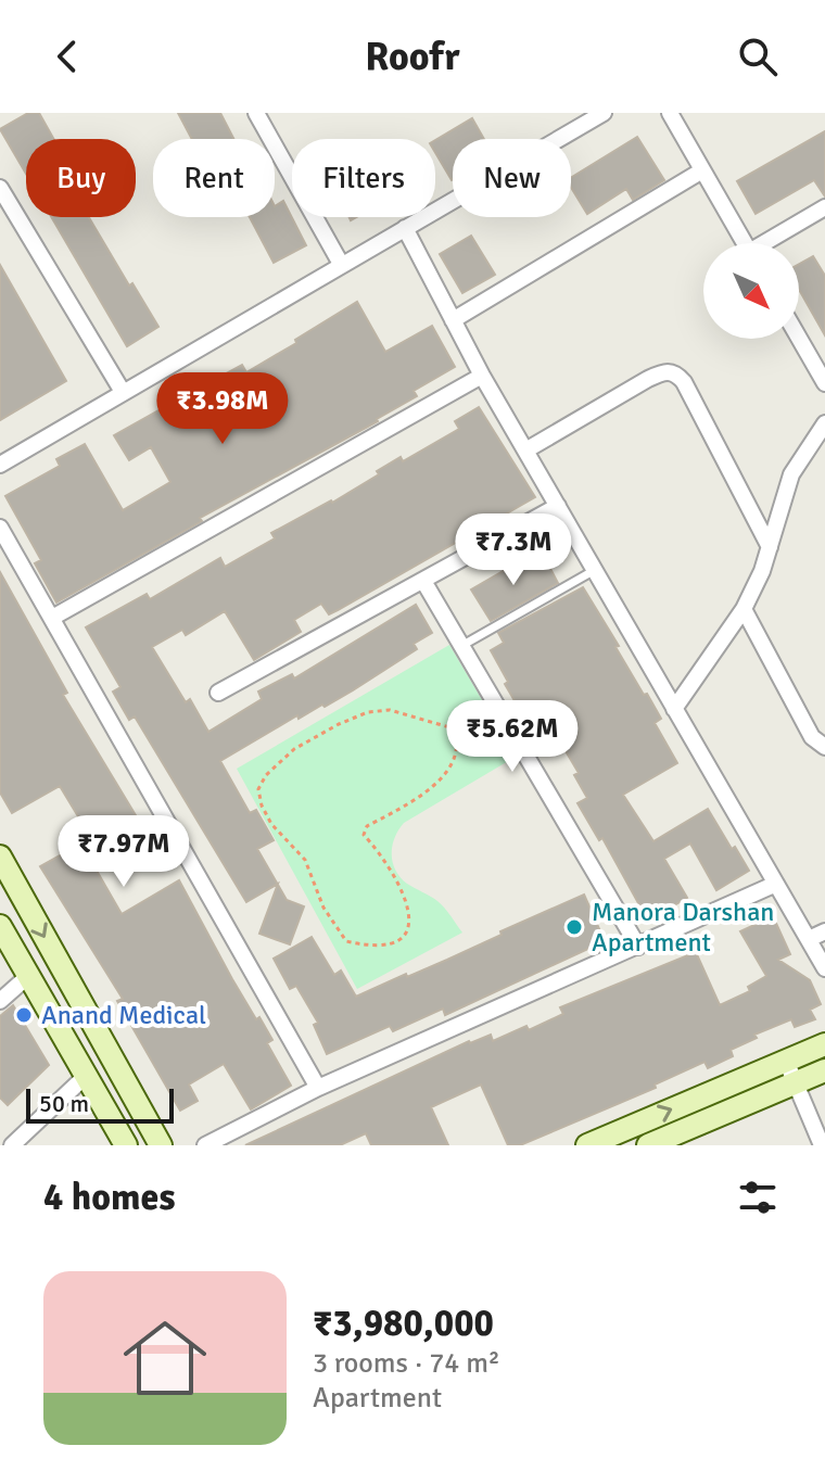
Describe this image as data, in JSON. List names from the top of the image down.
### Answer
{
  "places": ["Manora Darshan Apartment", "Anand Medical"],
  "scale_bar": "50 m",
  "north": "bottom right",
  "page": {
    "header": "Roofr",
    "chip": [
      "Buy",
      "Rent",
      "Filters",
      "New"
    ],
    "price": [
      "₹3.98M",
      "₹7.3M",
      "₹5.62M",
      "₹7.97M"
    ],
    "scale": "50 m",
    "heading": "4 homes",
    "list": [
      {
        "name": "₹3,980,000",
        "note": "3 rooms · 74 m² · Apartment"
      }
    ]
  }
}
